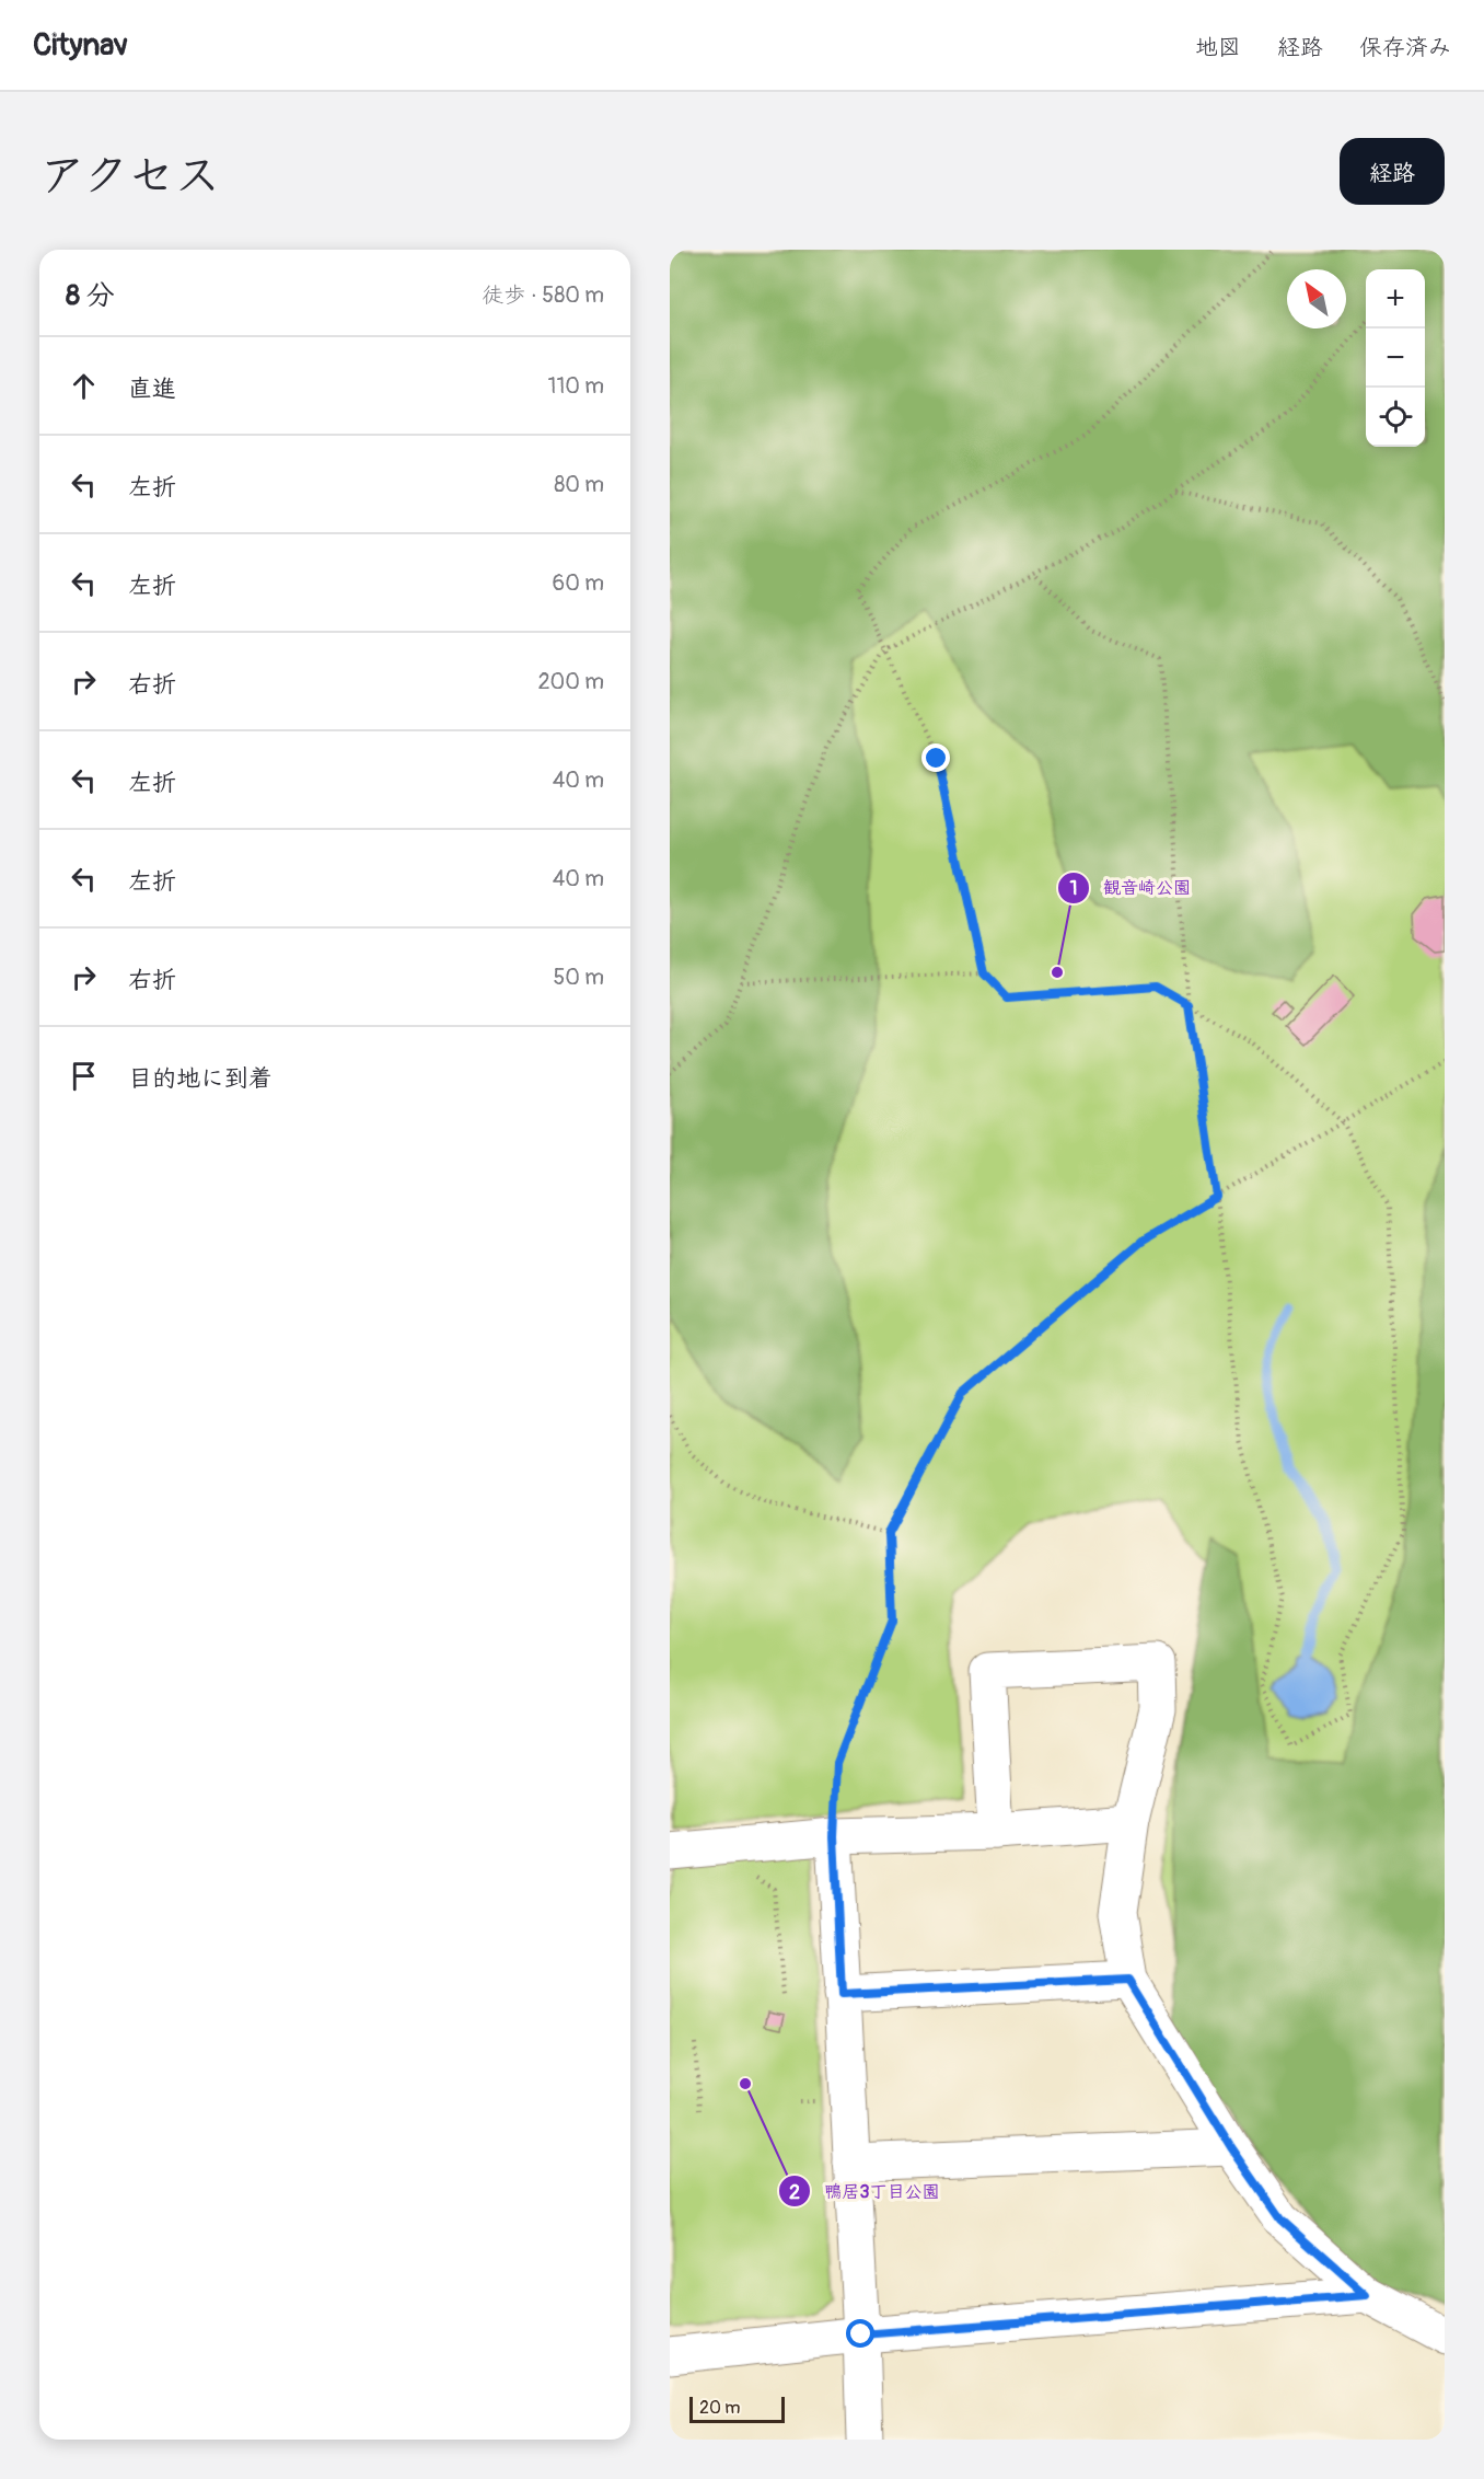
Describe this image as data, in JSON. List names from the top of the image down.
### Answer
{
  "places": ["観音崎公園", "鴨居3丁目公園"],
  "scale_bar": "20 m",
  "north": "top left",
  "page": {
    "header": "Citynav",
    "nav": ["地図", "経路", "保存済み"],
    "title": "アクセス",
    "buttons": "経路",
    "heading": ["8 分", "徒歩 · 580 m"],
    "map_buttons": ["+", "−"],
    "list": [
      ["直進", "110 m"],
      ["左折", "80 m"],
      ["左折", "60 m"],
      ["右折", "200 m"],
      ["左折", "40 m"],
      ["左折", "40 m"],
      ["右折", "50 m"],
      "目的地に到着"
    ],
    "scale": "20 m"
  }
}
